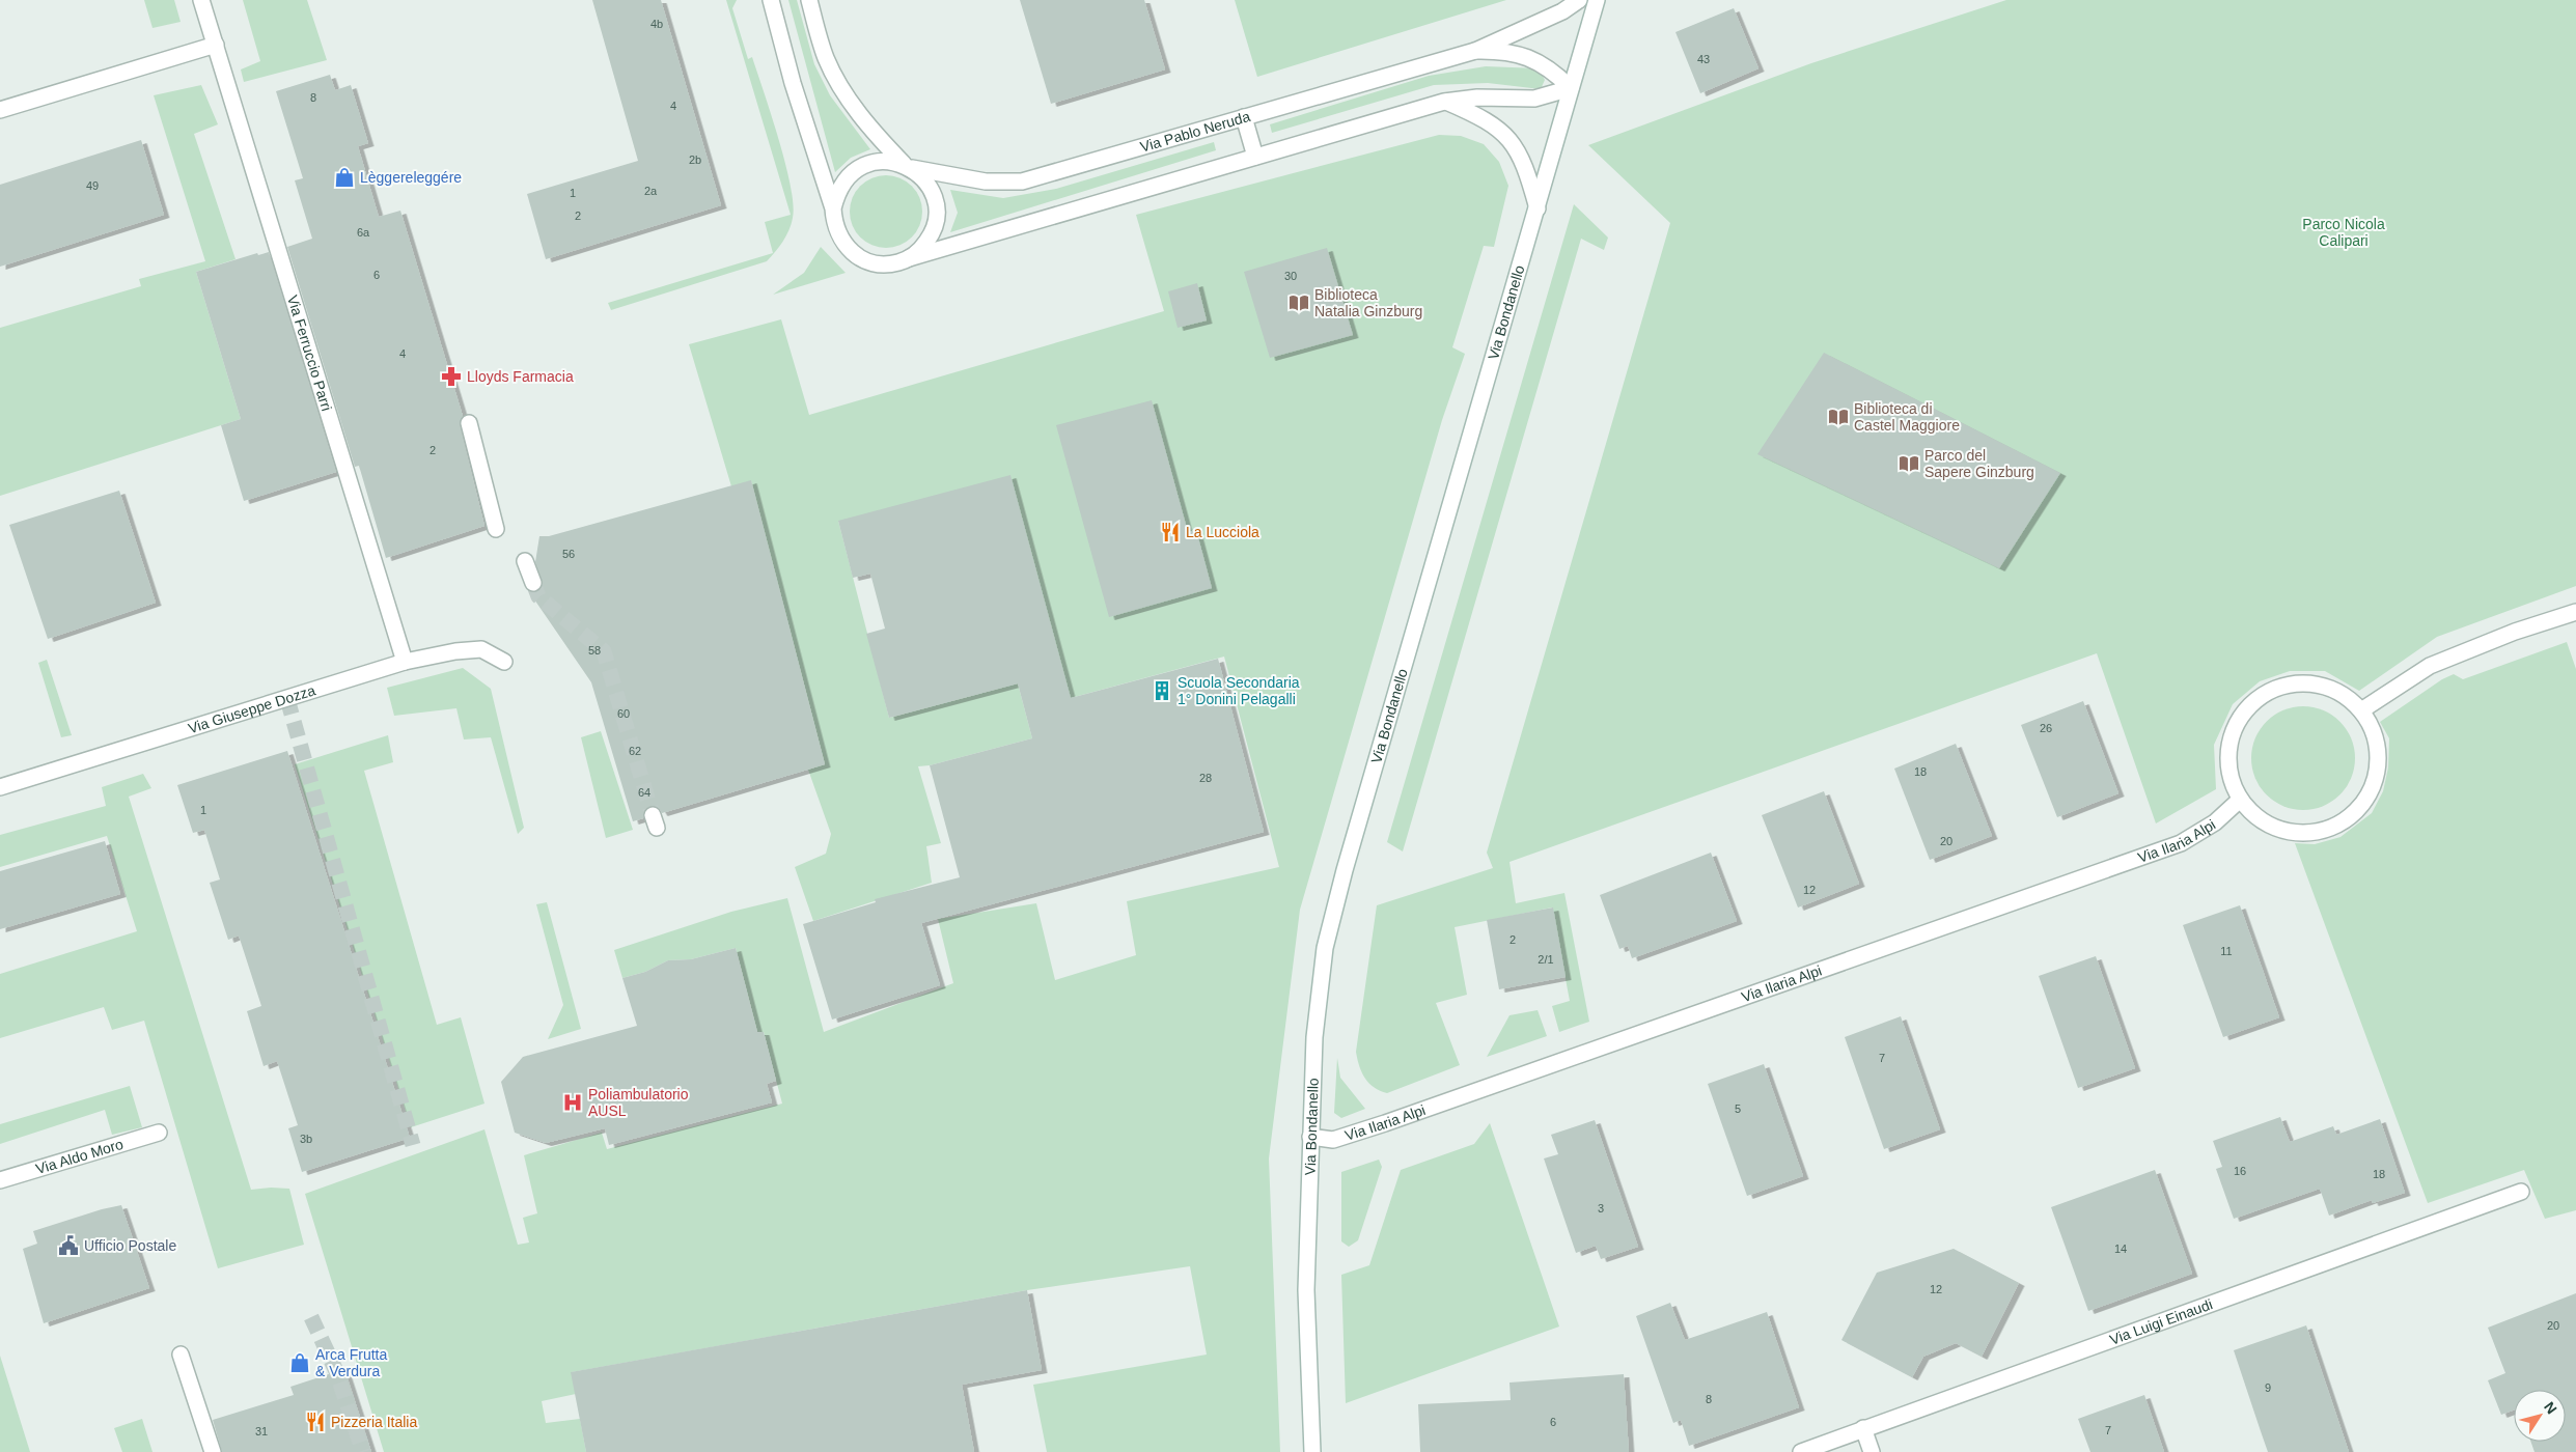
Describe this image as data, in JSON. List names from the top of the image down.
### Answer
{
  "streets": {
    "street": [
      "Via Pablo Neruda",
      "Via Bondanello",
      "Via Ferruccio Parri",
      "Via Giuseppe Dozza",
      "Via Ilaria Alpi",
      "Via Aldo Moro",
      "Via Luigi Einaudi"
    ]
  },
  "crossings": [
    ["Via Pablo Neruda", "Via Bondanello"],
    ["Via Bondanello", "Via Ilaria Alpi"],
    ["Via Ferruccio Parri", "Via Giuseppe Dozza"]
  ],
  "parks": ["Parco Nicola Calipari"],
  "places": {
    "shop": ["Lèggereleggére", "Arca Frutta & Verdura"],
    "library": ["Biblioteca Natalia Ginzburg", "Biblioteca di Castel Maggiore", "Parco del Sapere Ginzburg"],
    "pharmacy": ["Lloyds Farmacia"],
    "restaurant": ["La Lucciola", "Pizzeria Italia"],
    "building": ["Scuola Secondaria 1° Donini Pelagalli"],
    "hospital": ["Poliambulatorio AUSL"],
    "public building": ["Ufficio Postale"]
  },
  "house_numbers": [
    "4b",
    "43",
    "8",
    "4",
    "2b",
    "49",
    "2a",
    "1",
    "2",
    "6a",
    "6",
    "30",
    "4",
    "2",
    "56",
    "58",
    "60",
    "26",
    "62",
    "18",
    "28",
    "64",
    "1",
    "20",
    "12",
    "2",
    "11",
    "2/1",
    "7",
    "5",
    "3b",
    "16",
    "18",
    "3",
    "14",
    "12",
    "20",
    "9",
    "8",
    "6",
    "7",
    "31"
  ],
  "north": "top right"
}
